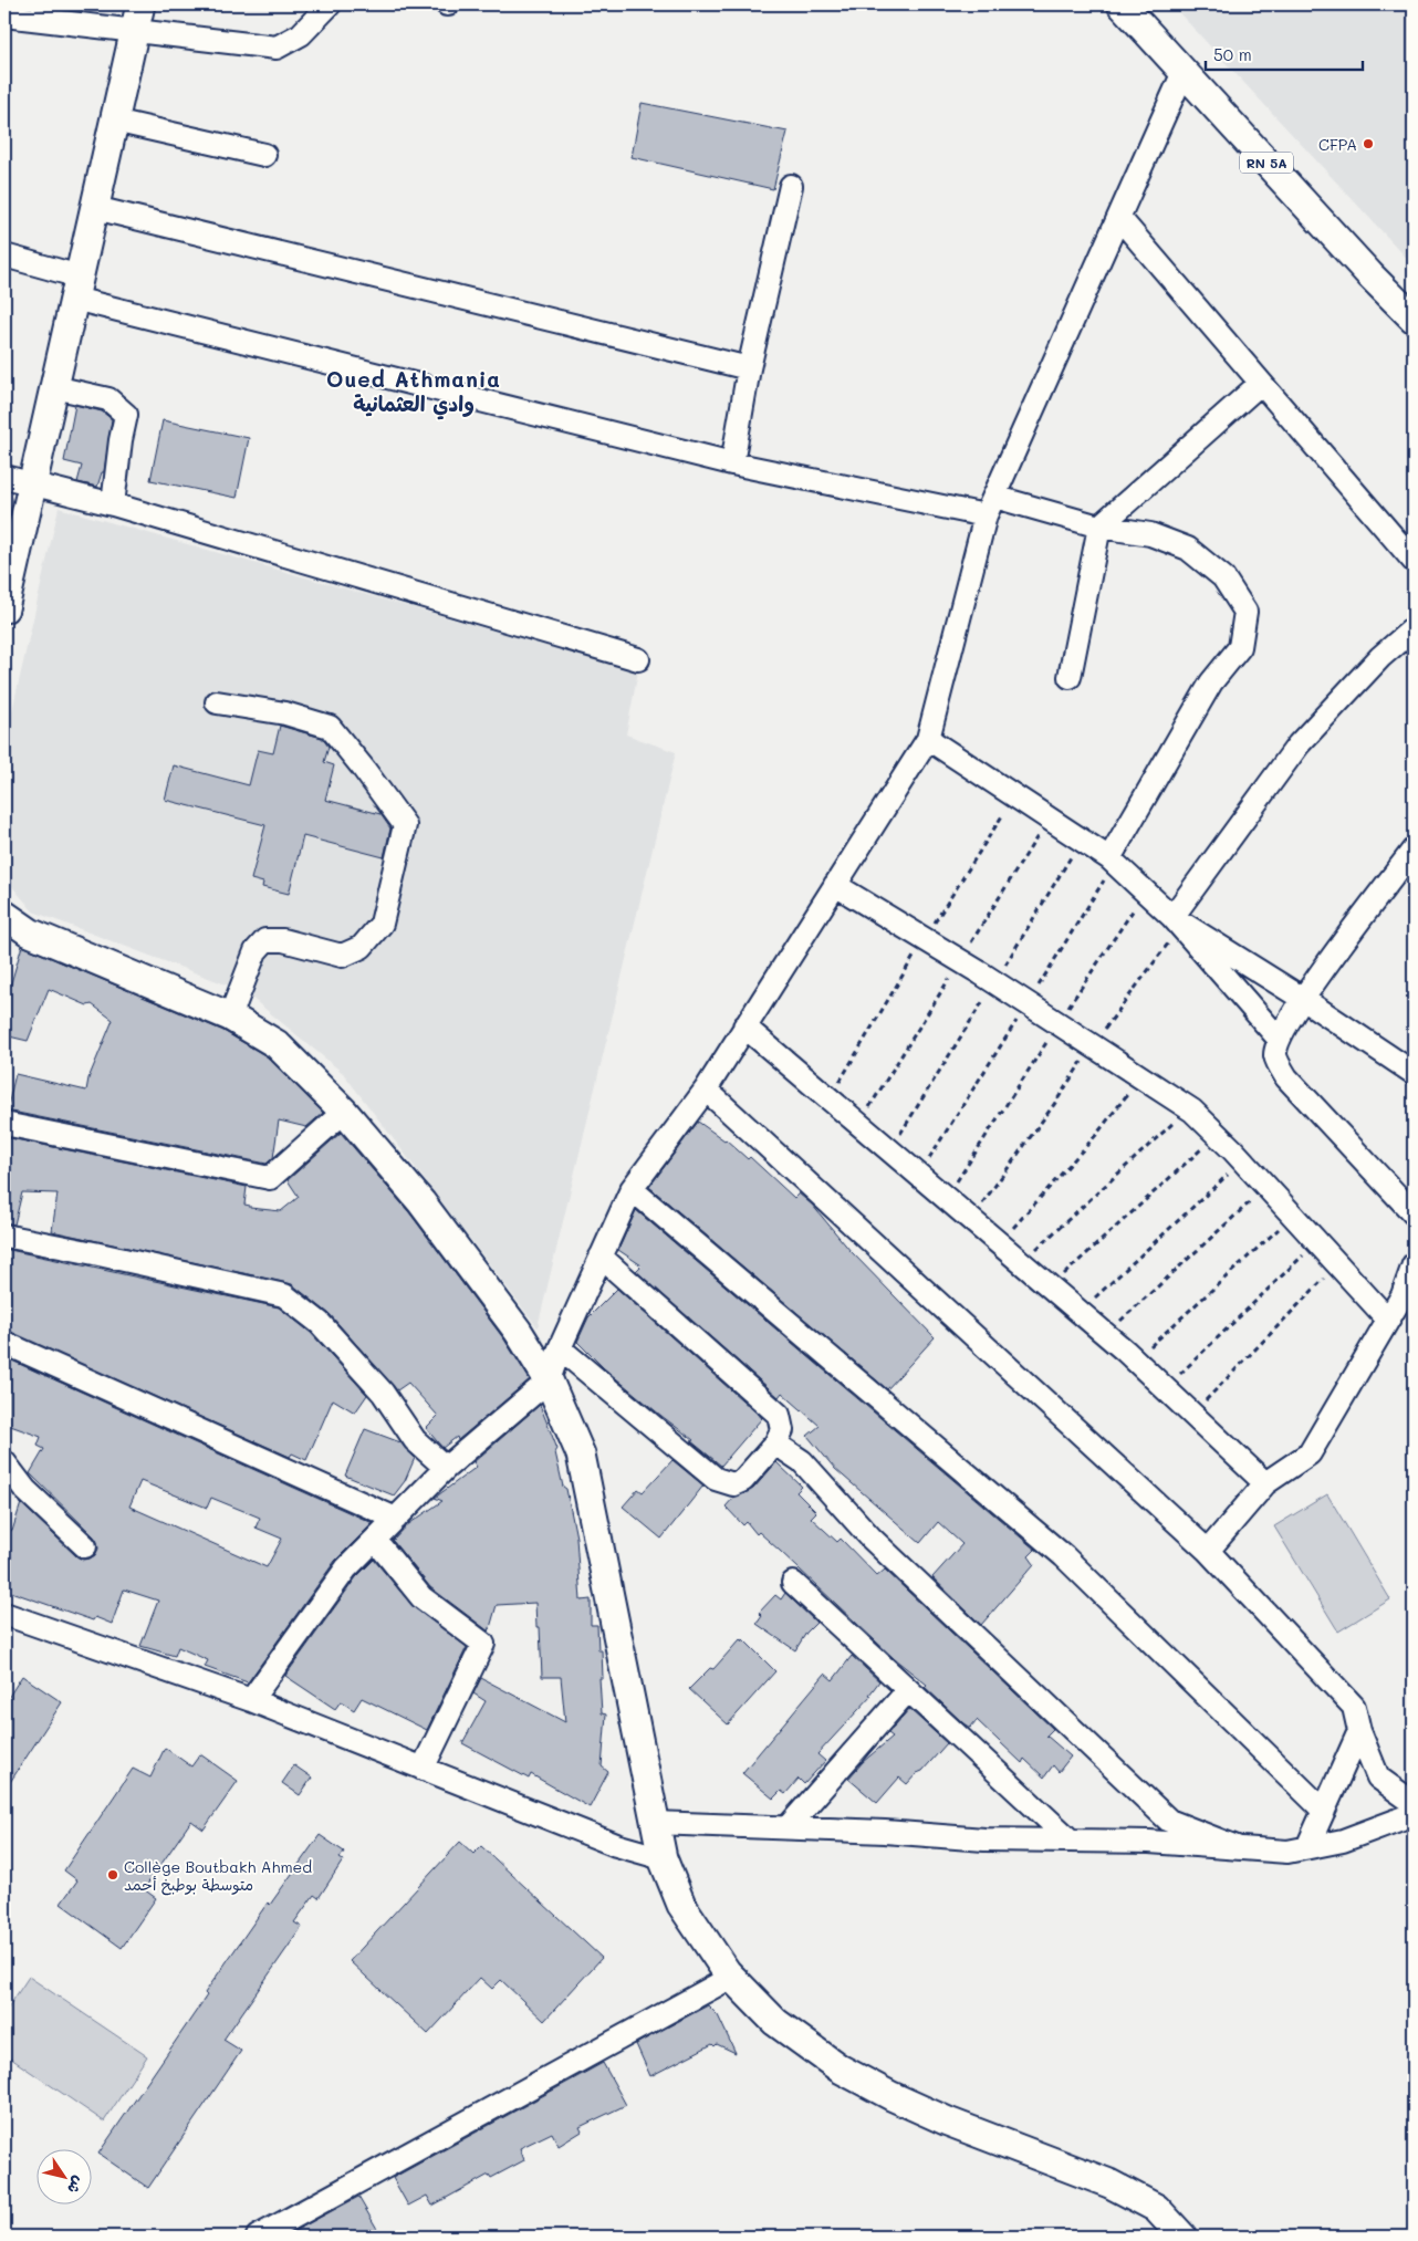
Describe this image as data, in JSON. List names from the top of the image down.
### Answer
{
  "streets": {
    "main road": ["RN 5A"]
  },
  "districts": ["Oued Athmania وادي العثمانية"],
  "places": ["CFPA", "Collège Boutbakh Ahmed متوسطة بوطبخ أحمد"],
  "scale_bar": "50 m",
  "north": "bottom right"
}
